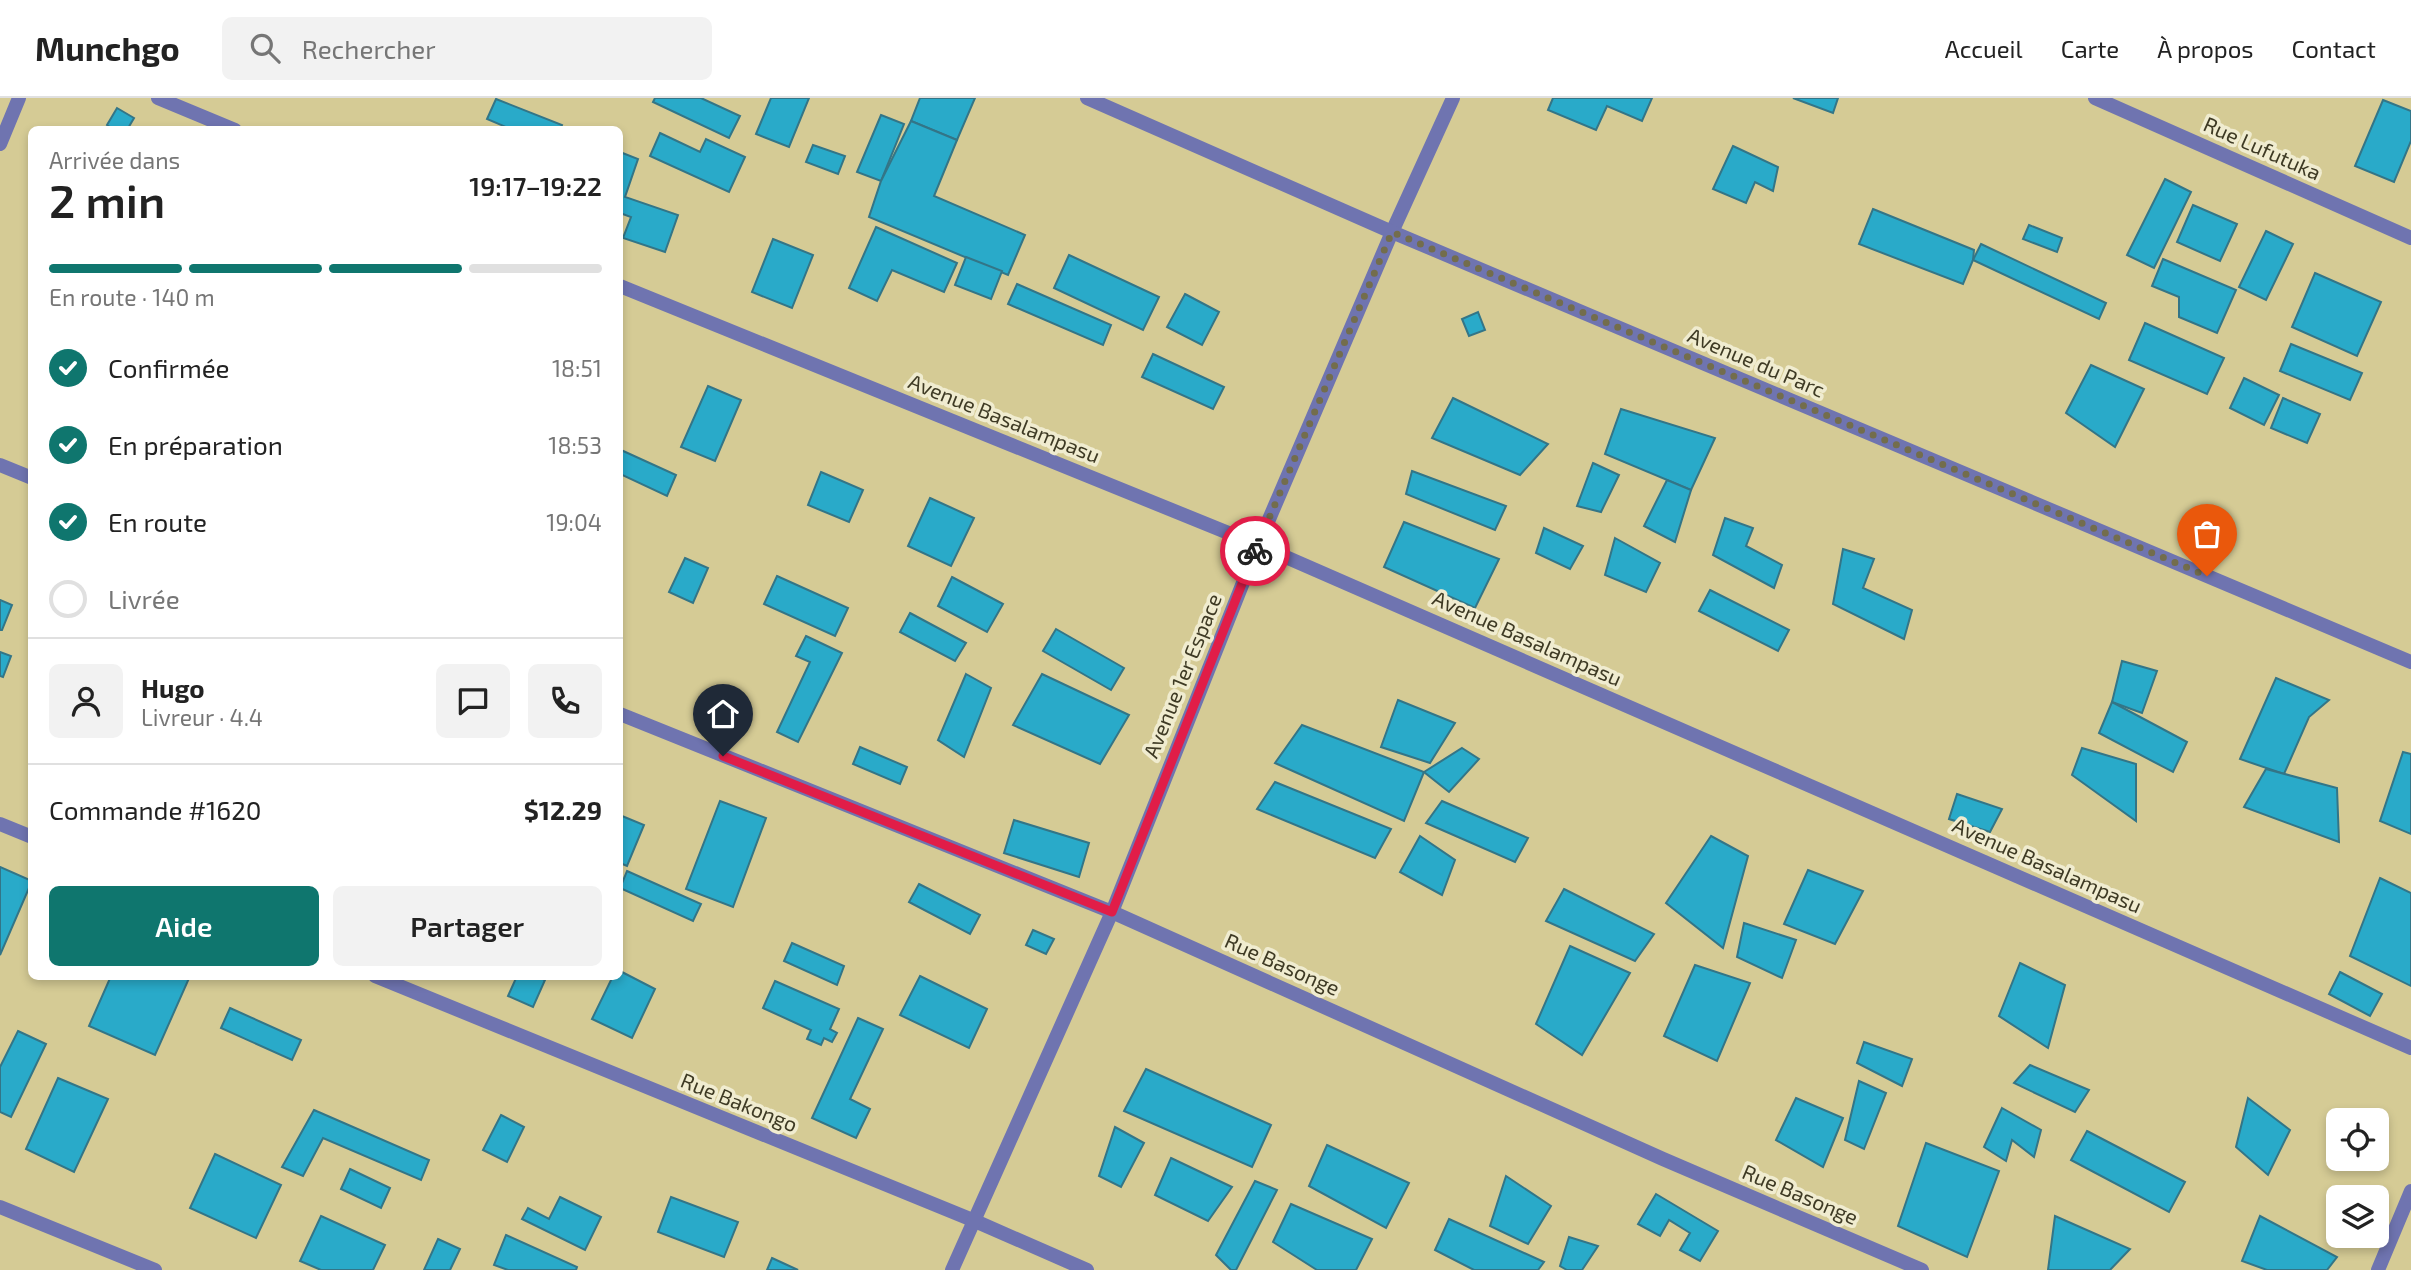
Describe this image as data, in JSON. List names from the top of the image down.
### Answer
{
  "streets": {
    "street": [
      "Rue Lufutuka",
      "Avenue du Parc",
      "Avenue Basalampasu",
      "Avenue 1er Espace",
      "Rue Basonge",
      "Rue Bakongo"
    ]
  },
  "crossings": [
    ["Avenue du Parc", "Avenue 1er Espace"],
    ["Avenue Basalampasu", "Avenue 1er Espace"],
    ["Avenue 1er Espace", "Rue Basonge"],
    ["Avenue 1er Espace", "Rue Bakongo"]
  ],
  "page": {
    "header": "Munchgo",
    "search": "Rechercher",
    "nav": [
      "Accueil",
      "Carte",
      "À propos",
      "Contact"
    ],
    "heading": ["2 min", "Arrivée dans", "19:17–19:22"],
    "panel": [
      "Hugo",
      "Livreur · 4.4",
      "Commande #1620",
      "$12.29"
    ],
    "bar": "En route · 140 m",
    "list": [
      ["Confirmée", "18:51"],
      ["En préparation", "18:53"],
      ["En route", "19:04"],
      "Livrée"
    ],
    "buttons": ["Aide", "Partager"]
  }
}
